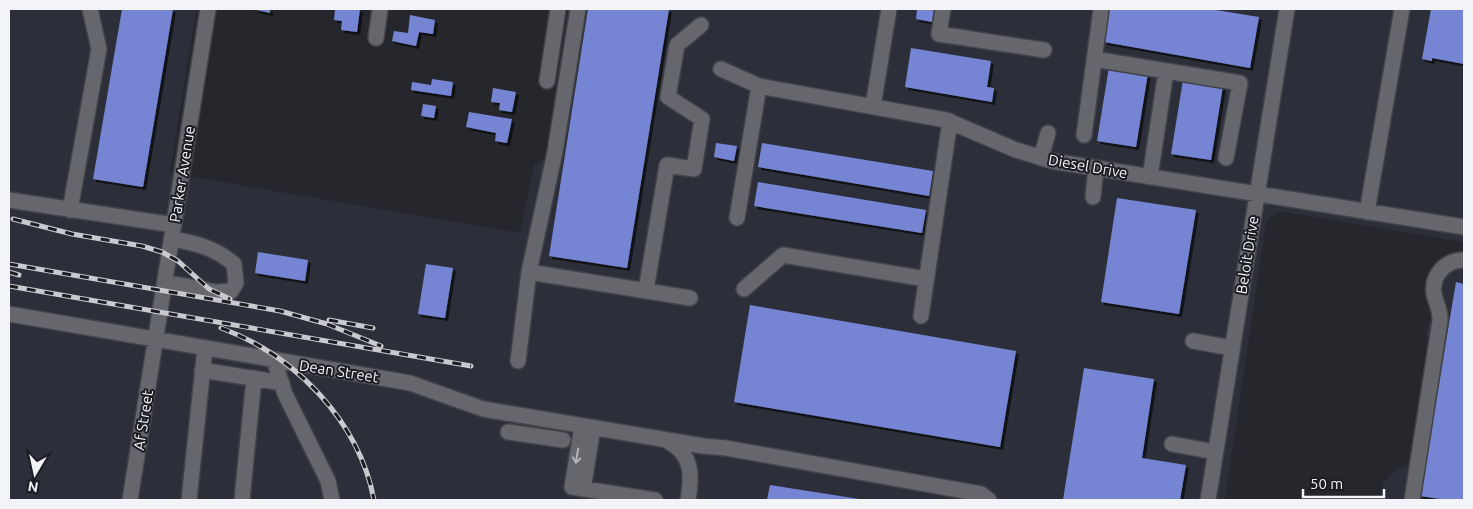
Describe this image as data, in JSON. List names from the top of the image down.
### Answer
{
  "streets": {
    "street": [
      "Diesel Drive",
      "Parker Avenue",
      "Beloit Drive",
      "Dean Street",
      "Af Street"
    ]
  },
  "crossings": [
    ["Diesel Drive", "Beloit Drive"],
    ["Parker Avenue", "Dean Street"],
    ["Parker Avenue", "Af Street"],
    ["Dean Street", "Af Street"]
  ],
  "scale_bar": "50 m",
  "north": "bottom"
}
